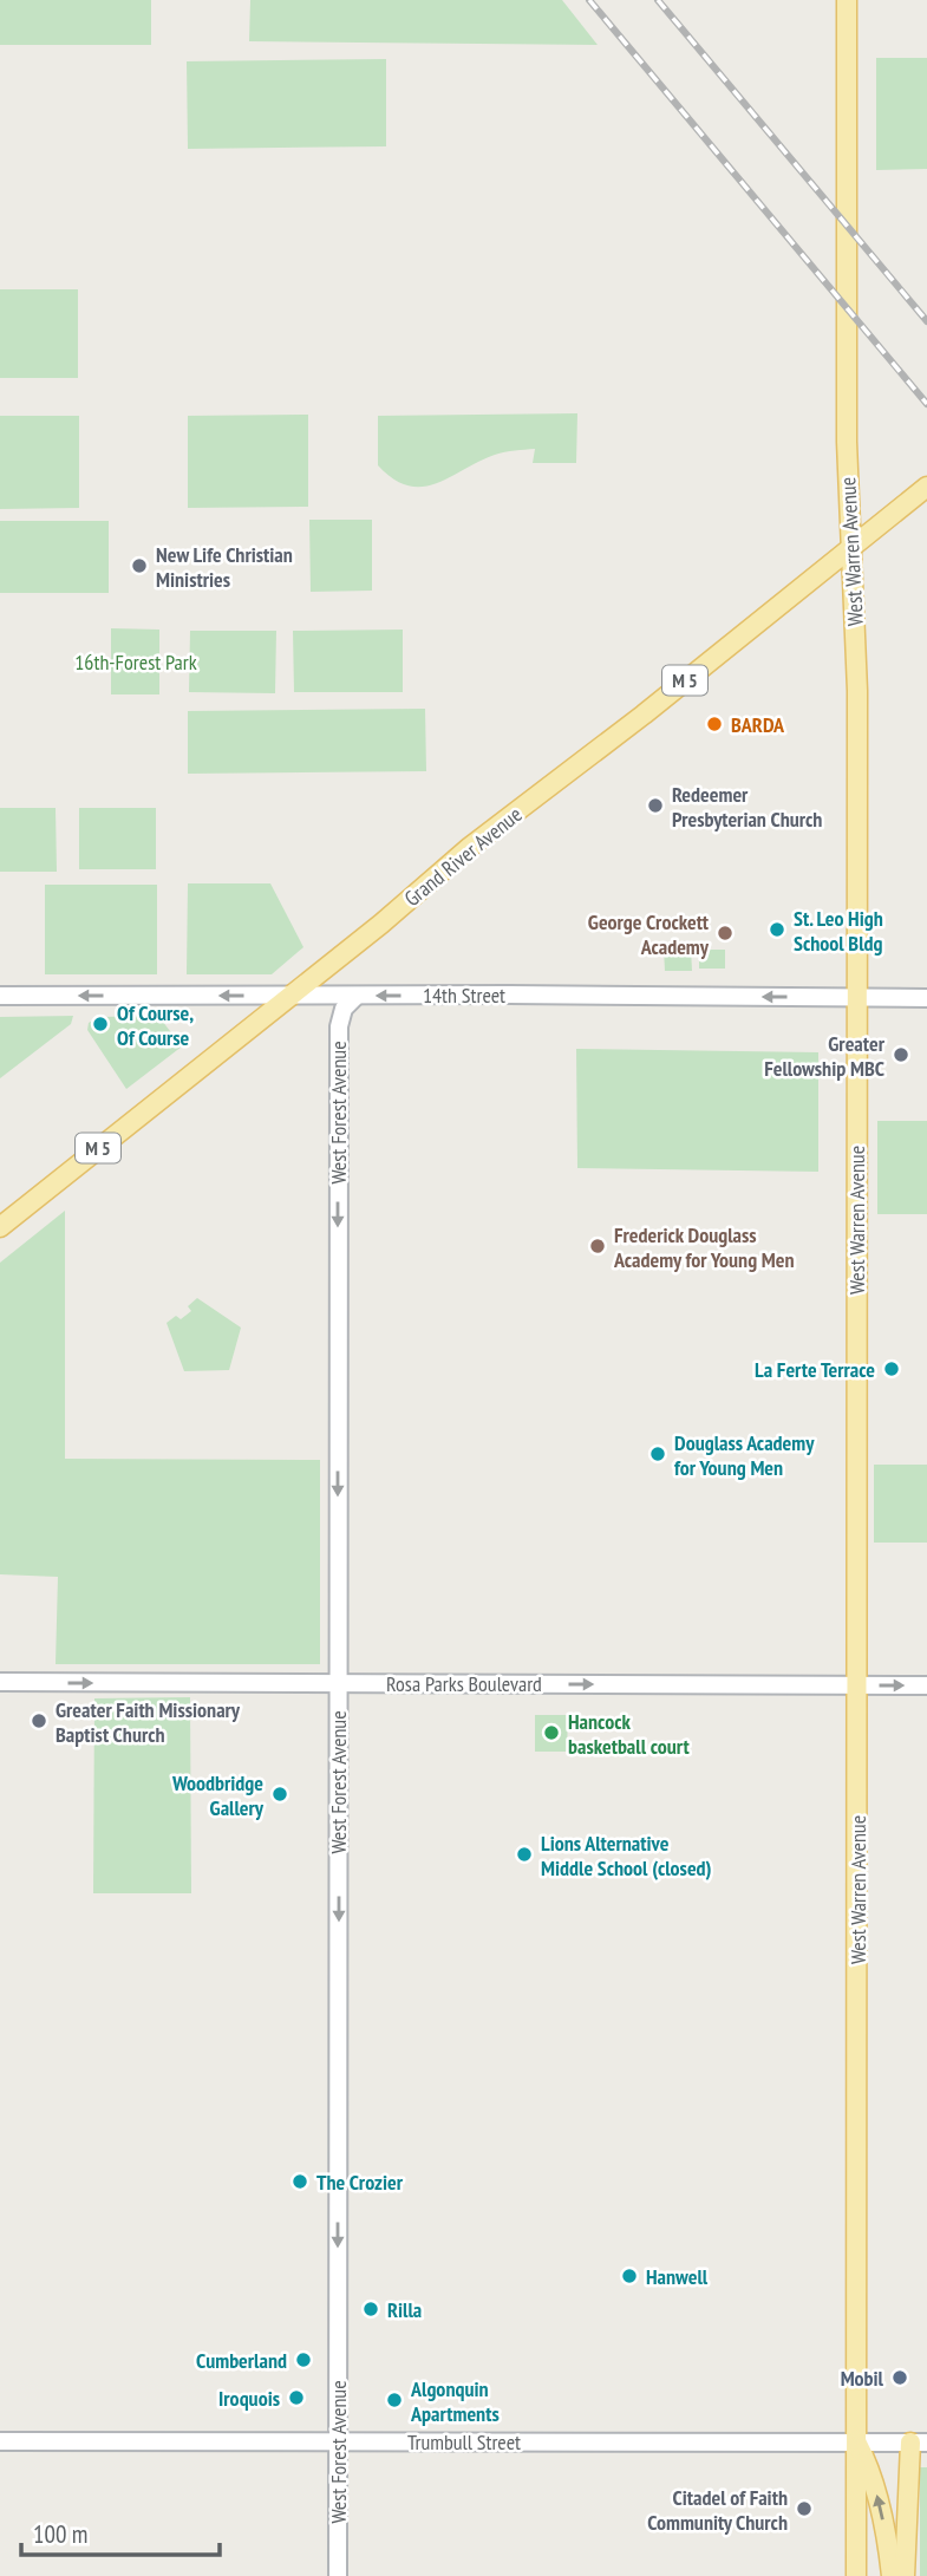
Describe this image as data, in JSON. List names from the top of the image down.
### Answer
{
  "streets": {
    "main road": ["West Warren Avenue", "M 5", "Grand River Avenue"],
    "street": [
      "14th Street",
      "West Forest Avenue",
      "Rosa Parks Boulevard",
      "Trumbull Street"
    ]
  },
  "crossings": [
    ["West Warren Avenue", "Grand River Avenue"],
    ["West Warren Avenue", "14th Street"],
    ["West Warren Avenue", "Rosa Parks Boulevard"],
    ["West Warren Avenue", "Trumbull Street"],
    ["Grand River Avenue", "14th Street"],
    ["14th Street", "West Forest Avenue"],
    ["West Forest Avenue", "Rosa Parks Boulevard"],
    ["West Forest Avenue", "Trumbull Street"]
  ],
  "one_way": ["14th Street", "West Forest Avenue", "Rosa Parks Boulevard"],
  "parks": ["16th-Forest Park"],
  "places": [
    "New Life Christian Ministries",
    "BARDA",
    "Redeemer Presbyterian Church",
    "St. Leo High School Bldg",
    "George Crockett Academy",
    "Of Course, Of Course",
    "Greater Fellowship MBC",
    "Frederick Douglass Academy for Young Men",
    "La Ferte Terrace",
    "Douglass Academy for Young Men",
    "Greater Faith Missionary Baptist Church",
    "Hancock basketball court",
    "Woodbridge Gallery",
    "Lions Alternative Middle School (closed)",
    "The Crozier",
    "Hanwell",
    "Rilla",
    "Cumberland",
    "Mobil",
    "Iroquois",
    "Algonquin Apartments",
    "Citadel of Faith Community Church"
  ],
  "scale_bar": "100 m"
}
